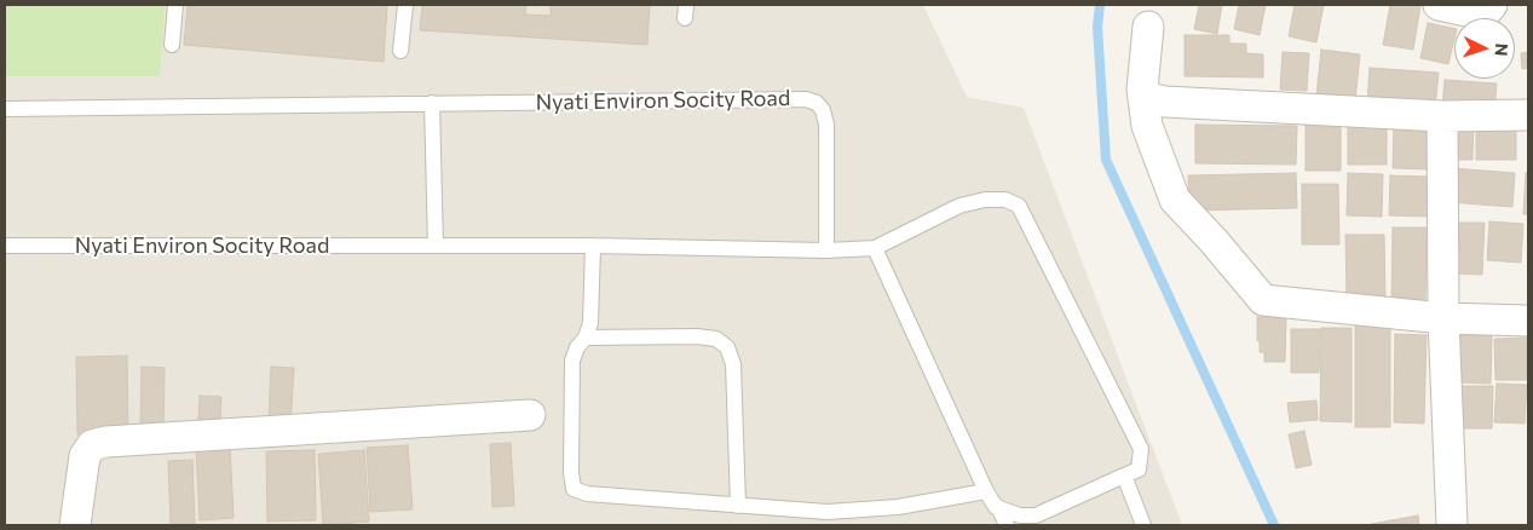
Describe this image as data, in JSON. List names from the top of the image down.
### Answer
{
  "streets": {
    "lane": ["Nyati Environ Socity Road"]
  },
  "north": "right"
}
